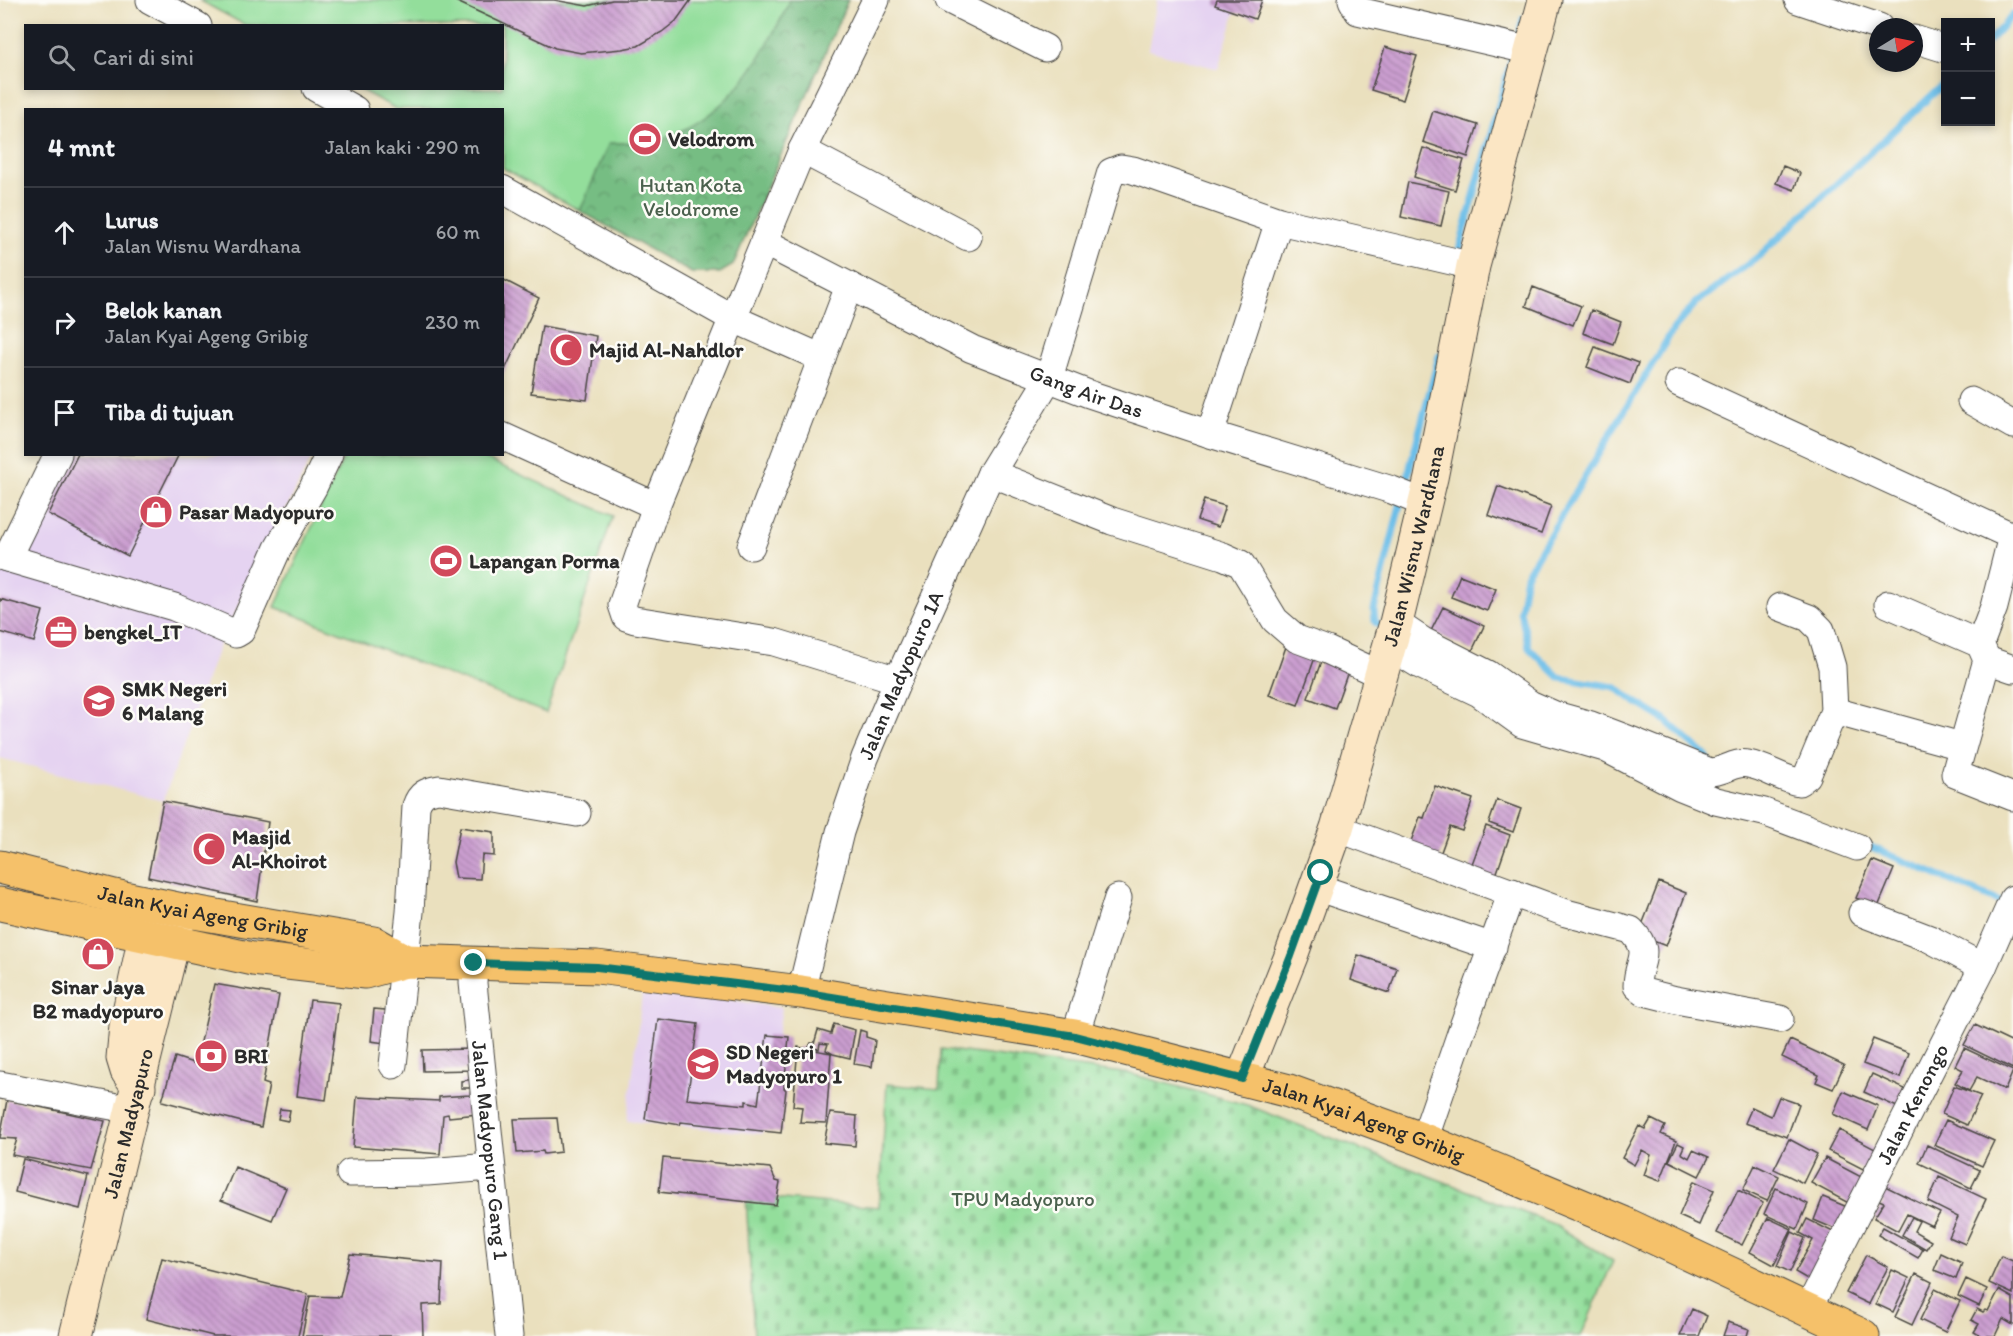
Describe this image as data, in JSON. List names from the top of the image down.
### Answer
{
  "streets": {
    "main road": ["Jalan Kyai Ageng Gribig"],
    "street": [
      "Gang Air Das",
      "Jalan Wisnu Wardhana",
      "Jalan Madyopuro 1A",
      "Jalan Kenongo",
      "Jalan Madyapuro",
      "Jalan Madyopuro Gang 1"
    ]
  },
  "crossings": [
    ["Gang Air Das", "Jalan Wisnu Wardhana"],
    ["Gang Air Das", "Jalan Madyopuro 1A"],
    ["Jalan Wisnu Wardhana", "Jalan Kyai Ageng Gribig"],
    ["Jalan Madyopuro 1A", "Jalan Kyai Ageng Gribig"],
    ["Jalan Kyai Ageng Gribig", "Jalan Kenongo"],
    ["Jalan Kyai Ageng Gribig", "Jalan Madyapuro"],
    ["Jalan Kyai Ageng Gribig", "Jalan Madyopuro Gang 1"]
  ],
  "parks": ["Hutan Kota Velodrome", "TPU Madyopuro"],
  "places": {
    "sports": ["Velodrom", "Lapangan Porma"],
    "mosque": ["Majid Al-Nahdlor", "Masjid Al-Khoirot"],
    "shop": ["Pasar Madyopuro", "Sinar Jaya B2 madyopuro"],
    "office": ["bengkel_IT"],
    "school or university": ["SMK Negeri 6 Malang", "SD Negeri Madyopuro 1"],
    "bank": ["BRI"]
  },
  "north": "right",
  "page": {
    "map_buttons": ["+", "−"],
    "search": "Cari di sini",
    "heading": ["4 mnt", "Jalan kaki · 290 m"],
    "list": [
      ["Lurus", "Jalan Wisnu Wardhana", "60 m"],
      ["Belok kanan", "Jalan Kyai Ageng Gribig", "230 m"],
      "Tiba di tujuan"
    ]
  }
}
